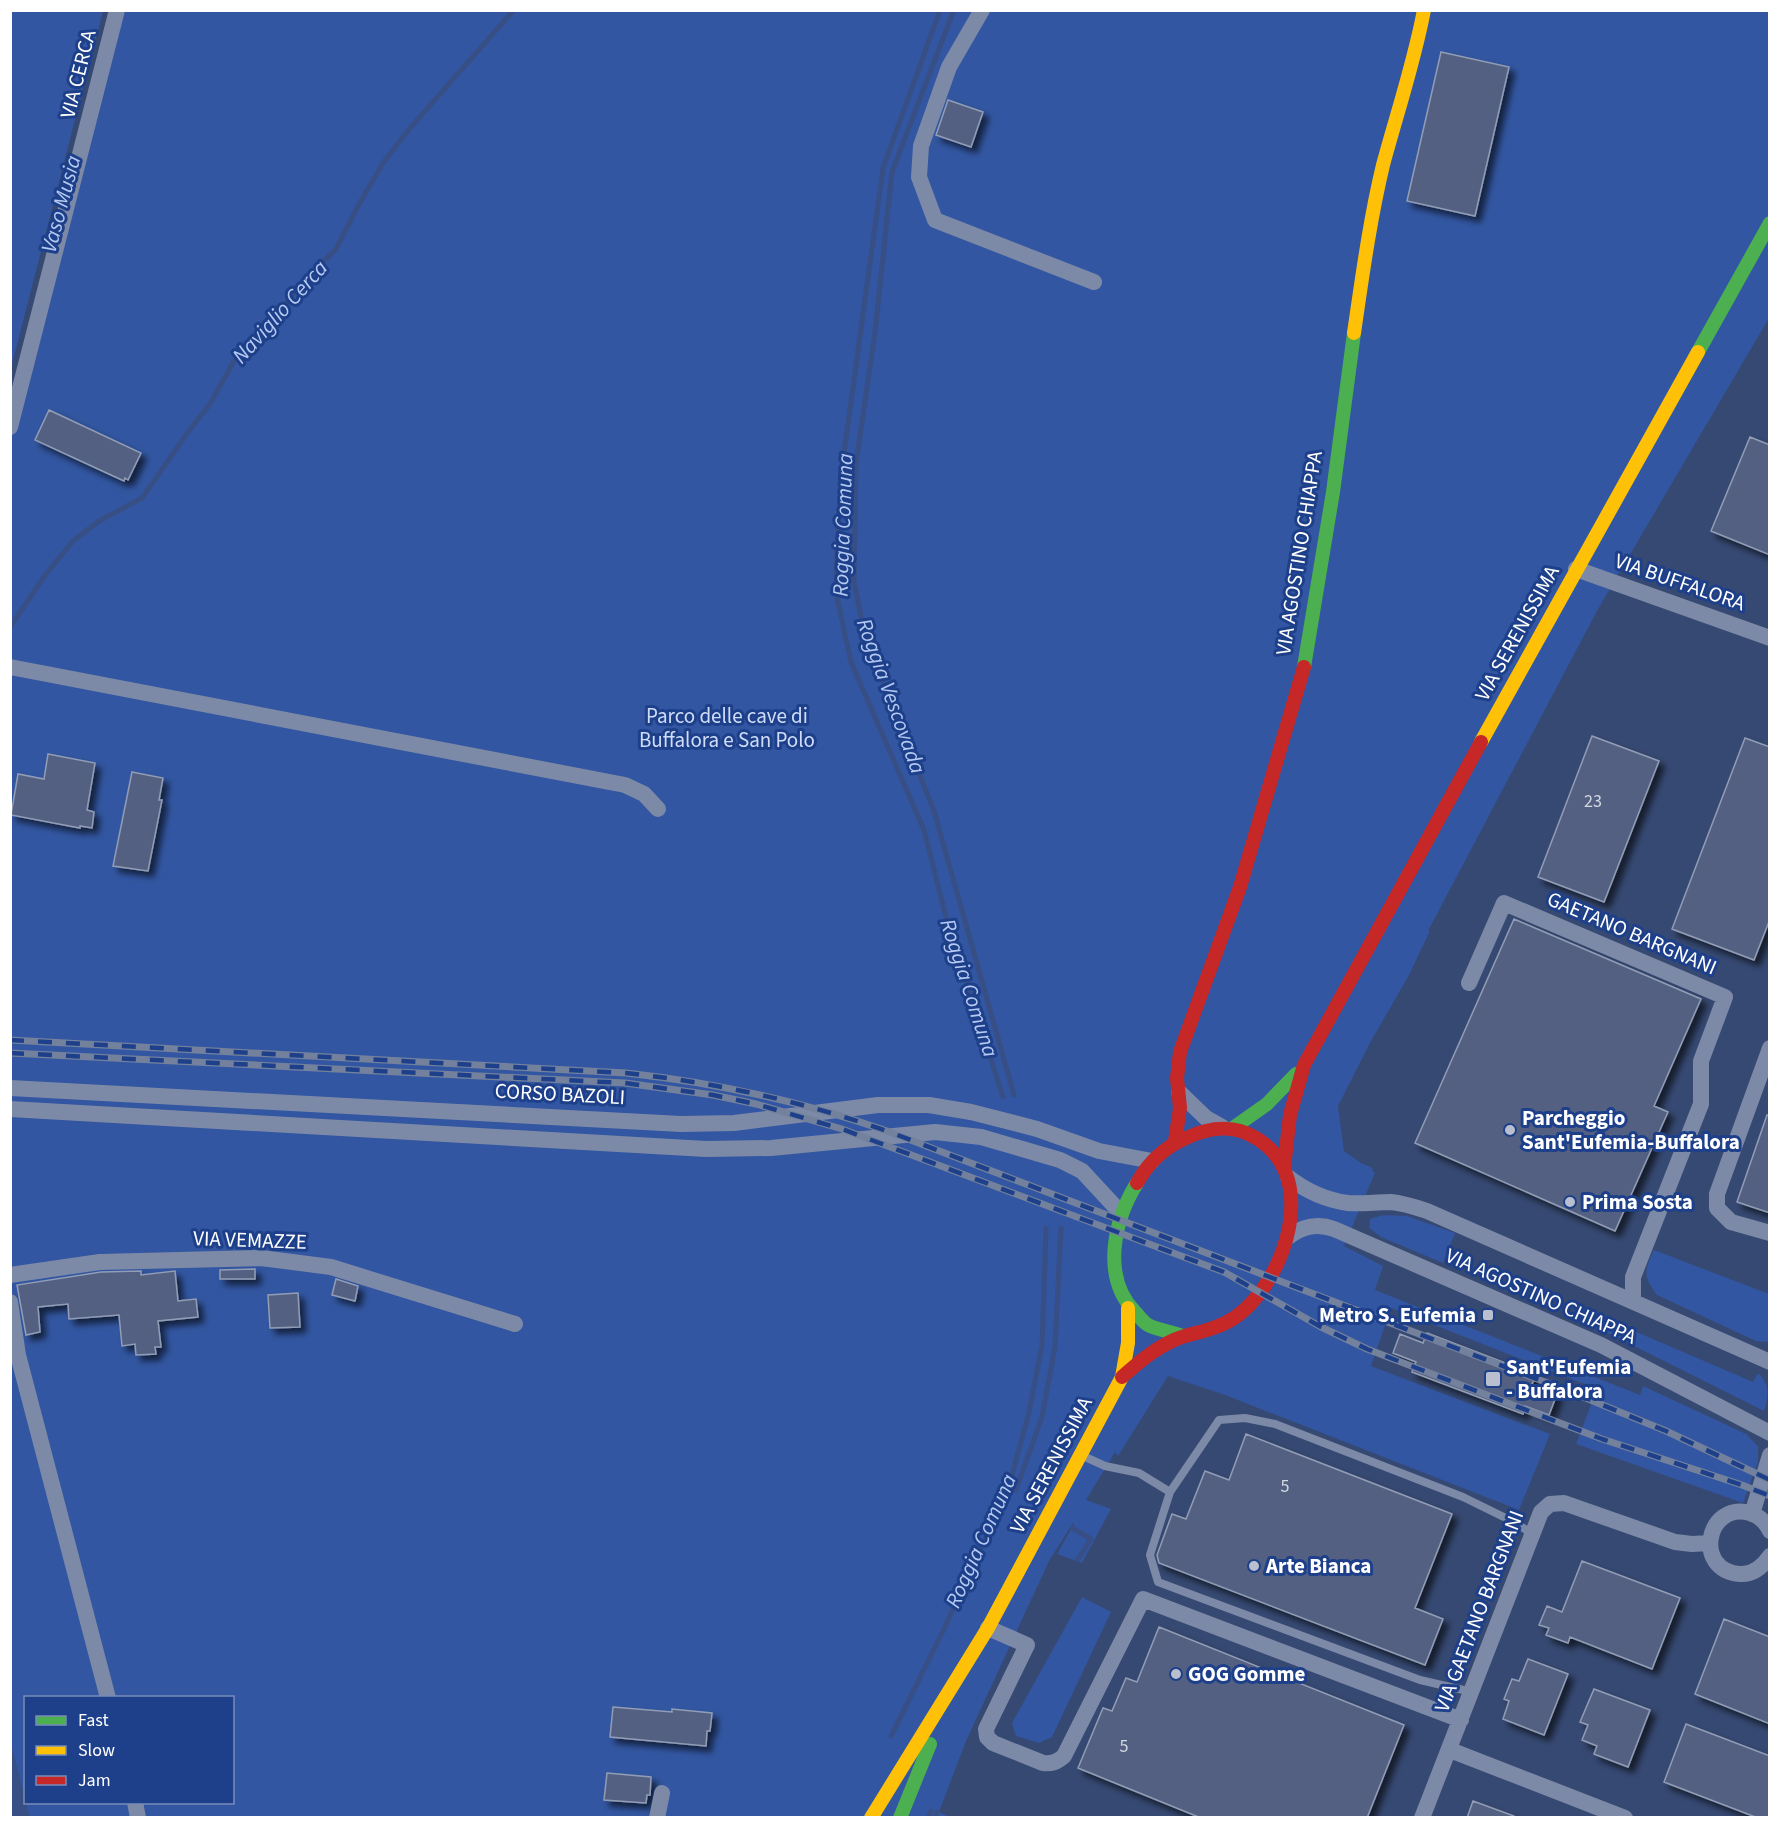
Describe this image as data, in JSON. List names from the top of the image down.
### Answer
{
  "streets": {
    "main road": ["VIA AGOSTINO CHIAPPA", "VIA SERENISSIMA"],
    "street": [
      "VIA CERCA",
      "VIA BUFFALORA",
      "GAETANO BARGNANI",
      "CORSO BAZOLI",
      "VIA VEMAZZE",
      "VIA GAETANO BARGNANI"
    ]
  },
  "crossings": [
    ["VIA AGOSTINO CHIAPPA", "VIA SERENISSIMA"],
    ["VIA AGOSTINO CHIAPPA", "GAETANO BARGNANI"],
    ["VIA AGOSTINO CHIAPPA", "CORSO BAZOLI"],
    ["VIA BUFFALORA", "VIA SERENISSIMA"],
    ["VIA SERENISSIMA", "CORSO BAZOLI"]
  ],
  "water": [
    "Vaso Musia",
    "Naviglio Cerca",
    "Roggia Comuna",
    "Roggia Vescovada"
  ],
  "parks": ["Parco delle cave di Buffalora e San Polo"],
  "places": {
    "other": [
      "Parcheggio Sant'Eufemia-Buffalora",
      "Prima Sosta",
      "Arte Bianca",
      "GOG Gomme"
    ],
    "transit": ["Metro S. Eufemia", "Sant'Eufemia - Buffalora"]
  },
  "house_numbers": ["23", "5", "5"],
  "legend": ["Fast", "Slow", "Jam"]
}
